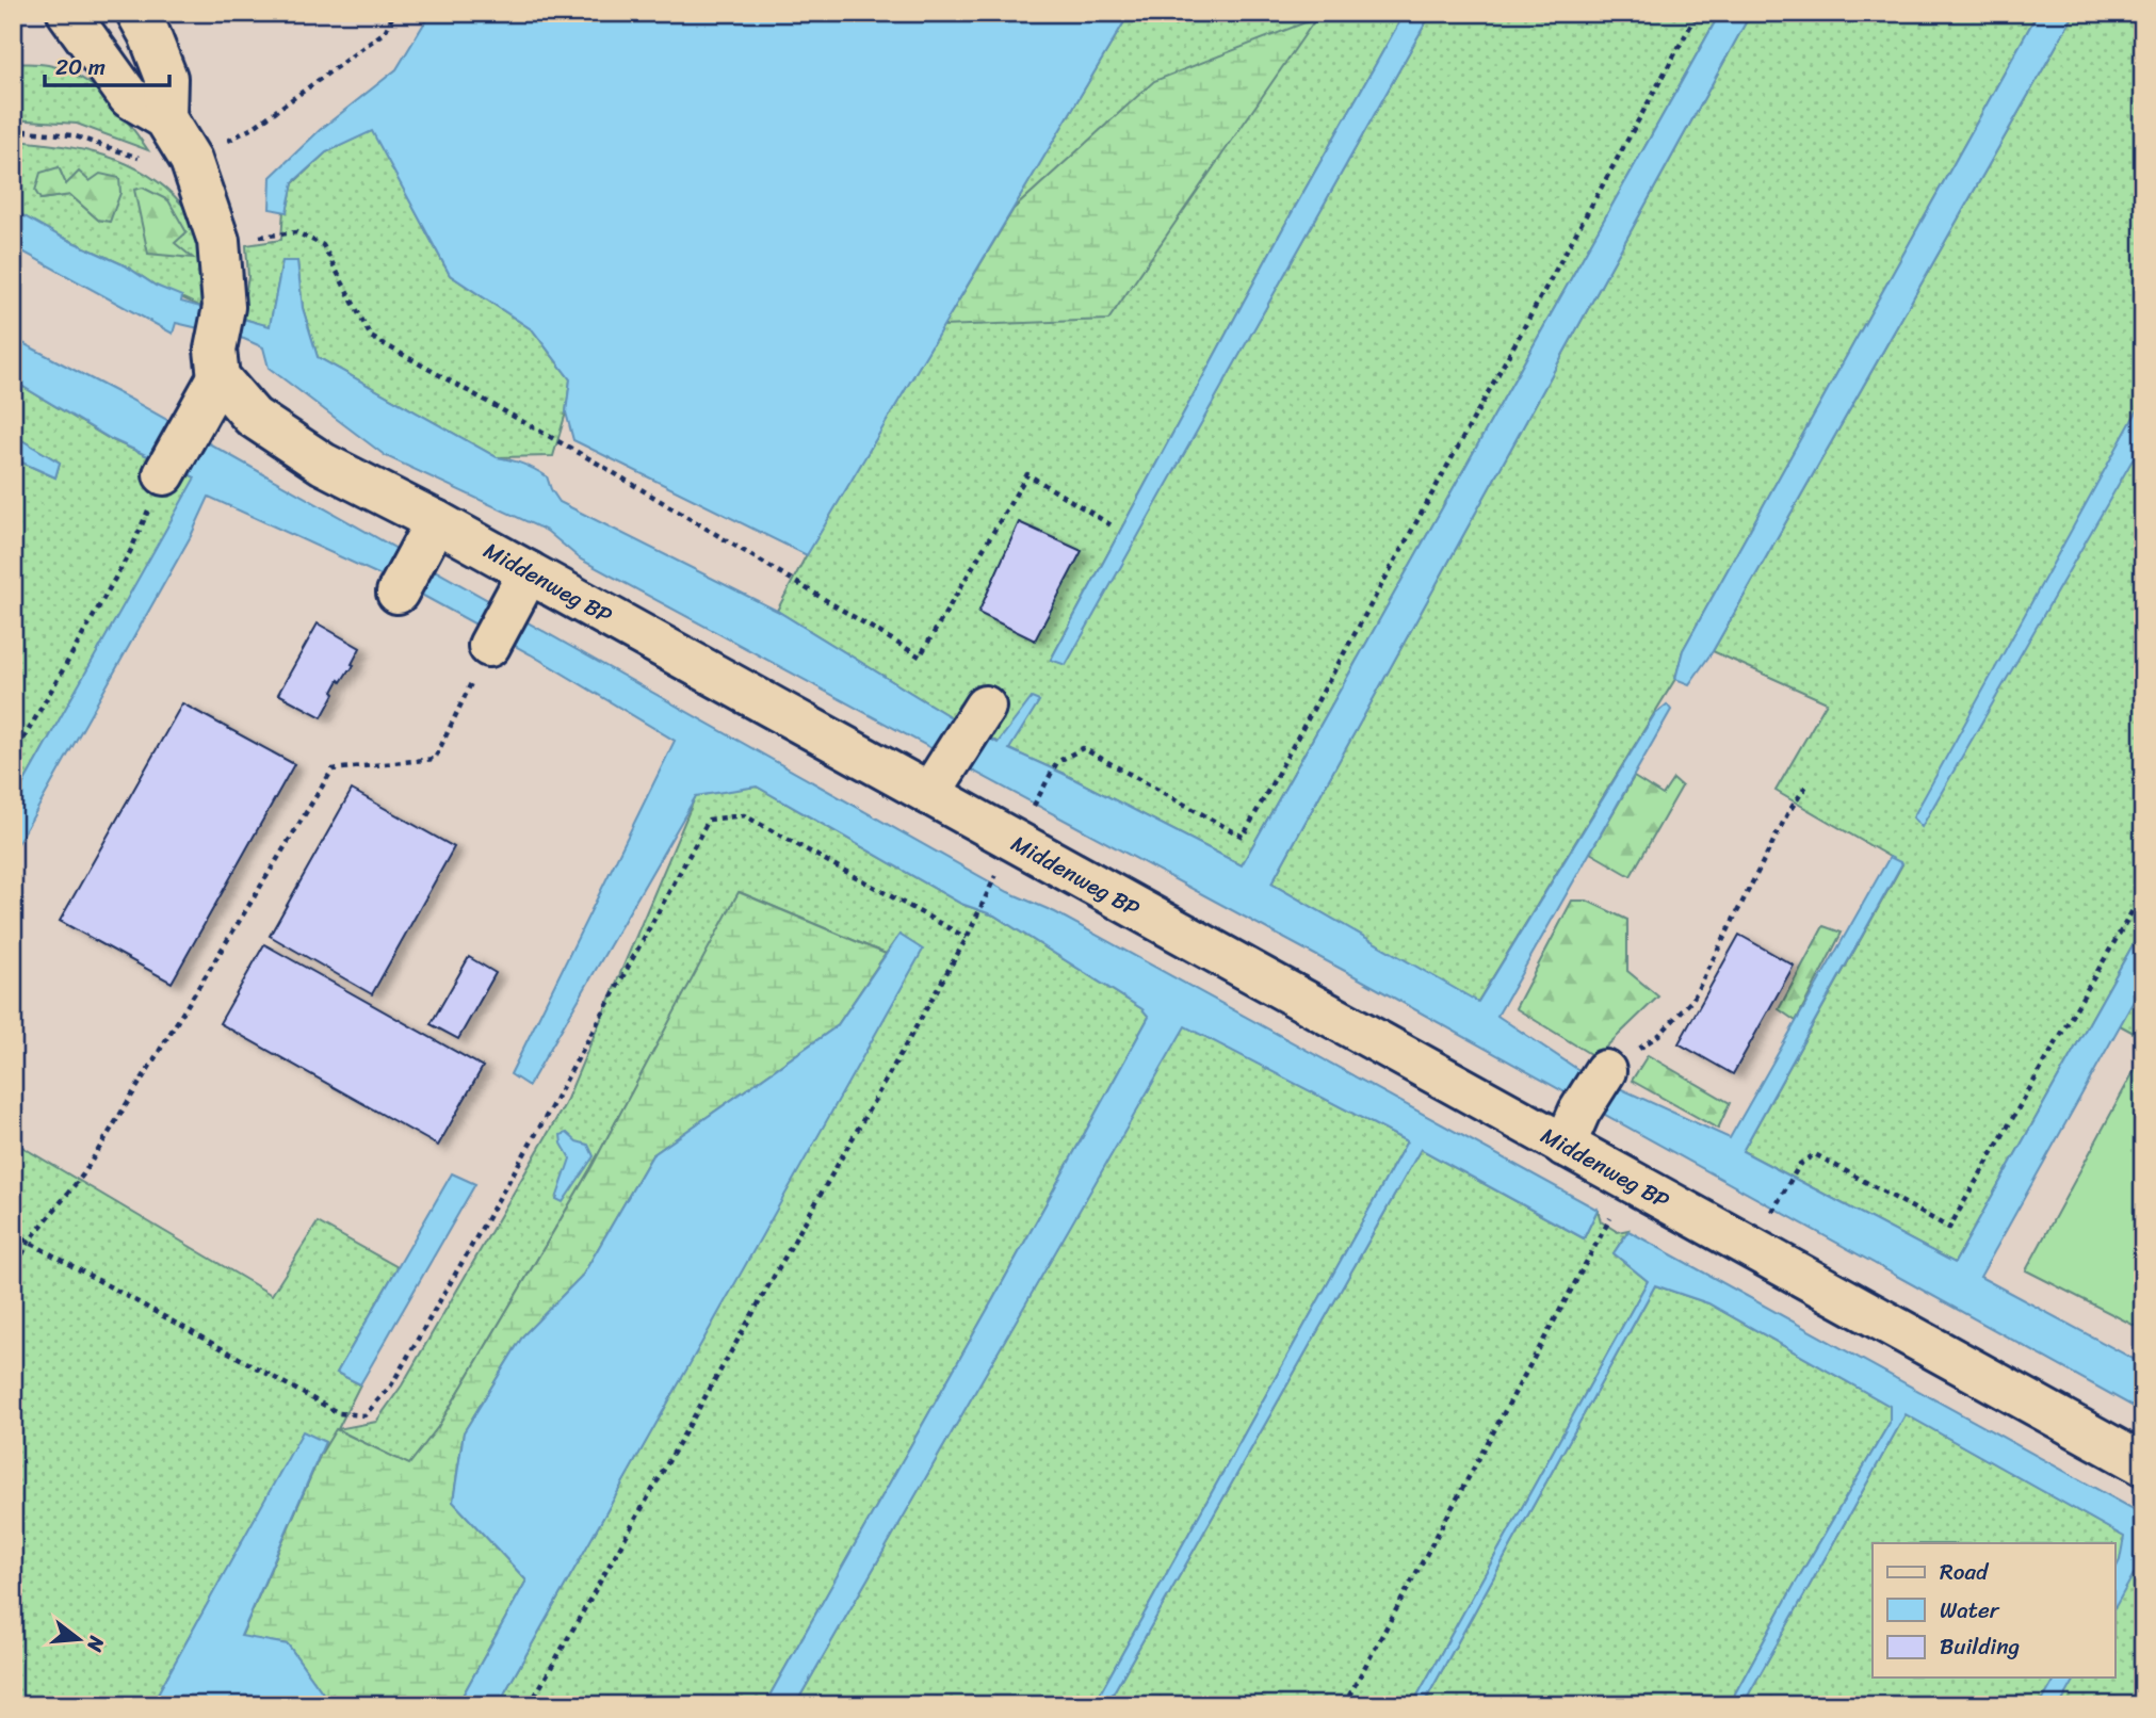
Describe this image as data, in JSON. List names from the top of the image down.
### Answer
{
  "streets": {
    "street": ["Middenweg BP"]
  },
  "legend": ["Road", "Water", "Building"],
  "scale_bar": "20 m",
  "north": "right"
}
